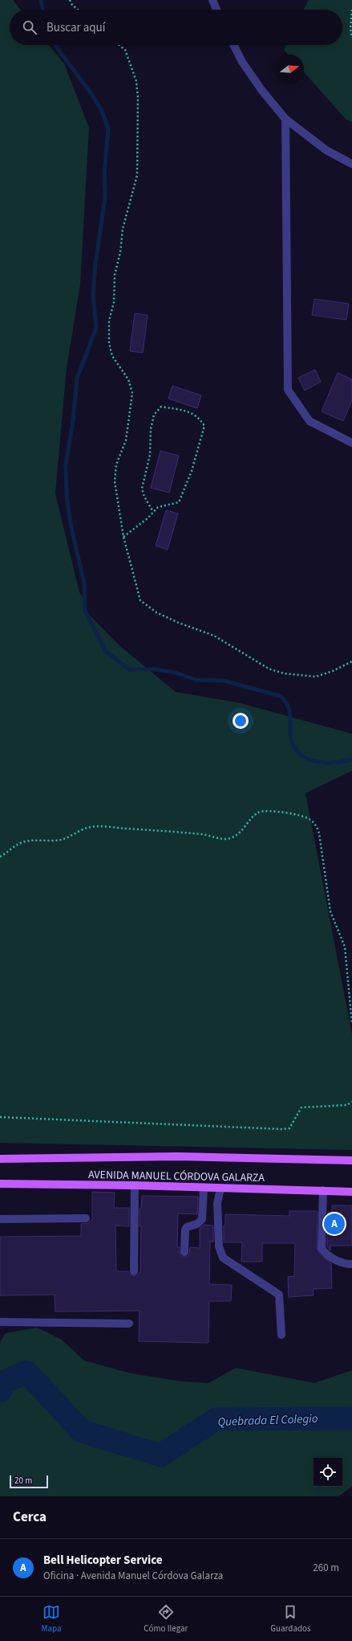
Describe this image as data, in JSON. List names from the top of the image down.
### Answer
{
  "streets": {
    "main road": ["AVENIDA MANUEL CÓRDOVA GALARZA"]
  },
  "water": ["Quebrada El Colegio"],
  "scale_bar": "20 m",
  "north": "right",
  "page": {
    "search": "Buscar aquí",
    "pins": "A",
    "scale": "20 m",
    "heading": "Cerca",
    "list": [
      {
        "mark": "A",
        "name": "Bell Helicopter Service",
        "note": "Oficina · Avenida Manuel Córdova Galarza",
        "value": "260 m"
      }
    ],
    "nav": ["Mapa", "Cómo llegar", "Guardados"]
  }
}
